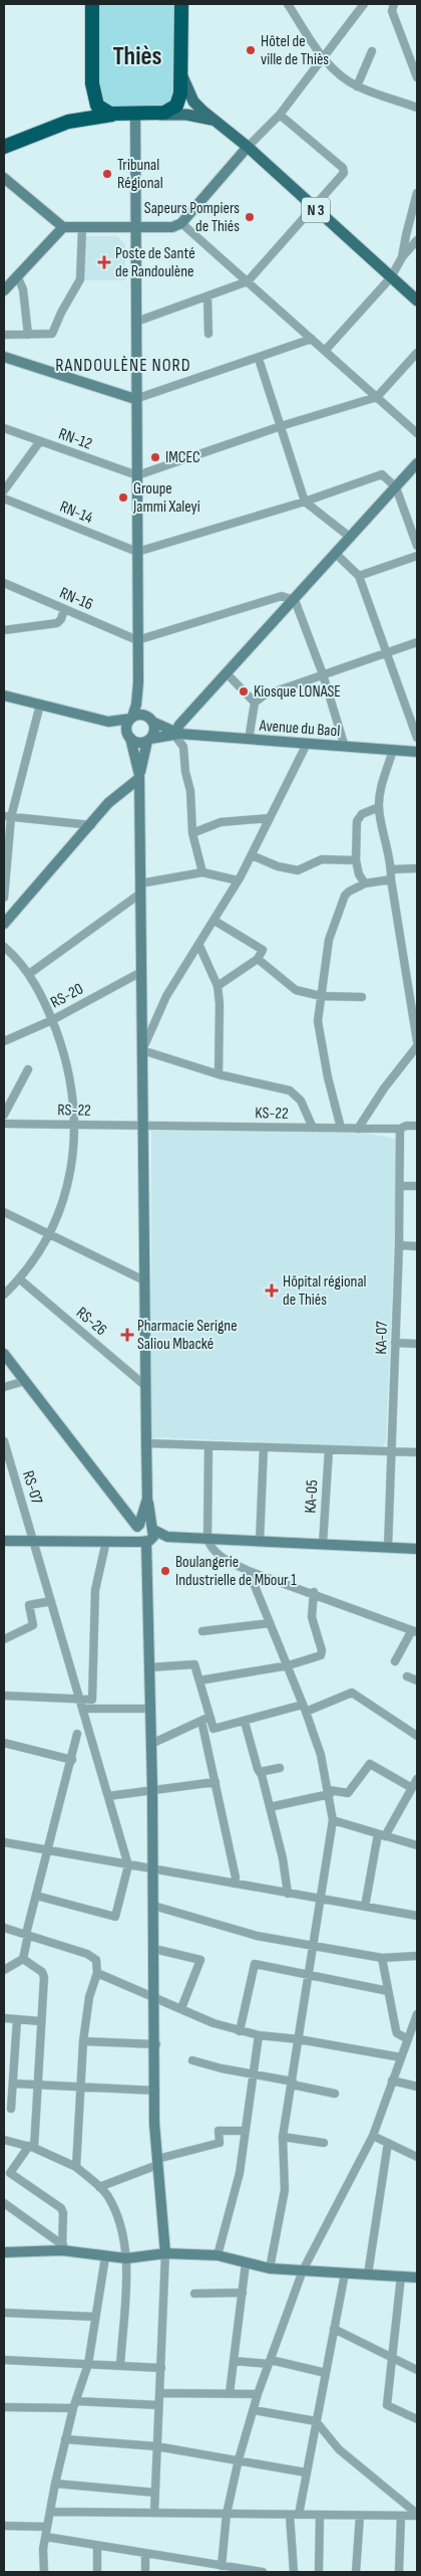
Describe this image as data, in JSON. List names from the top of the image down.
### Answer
{
  "streets": {
    "main road": ["N 3", "Avenue du Baol"],
    "street": [
      "RN-12",
      "RN-14",
      "RN-16",
      "RS-20",
      "RS-22",
      "KS-22",
      "RS-26",
      "KA-07",
      "RS-07",
      "KA-05"
    ]
  },
  "crossings": [
    ["RS-22", "KS-22"],
    ["KS-22", "KA-07"]
  ],
  "districts": ["Thiès", "RANDOULÈNE NORD"],
  "places": {
    "other": [
      "Hôtel de ville de Thiès",
      "Tribunal Régional",
      "Sapeurs Pompiers de Thiés",
      "IMCEC",
      "Groupe Jammi Xaleyi",
      "Kiosque LONASE",
      "Boulangerie Industrielle de Mbour 1"
    ],
    "health": ["Poste de Santé de Randoulène", "Hôpital régional de Thiés", "Pharmacie Serigne Saliou Mbacké"]
  }
}
